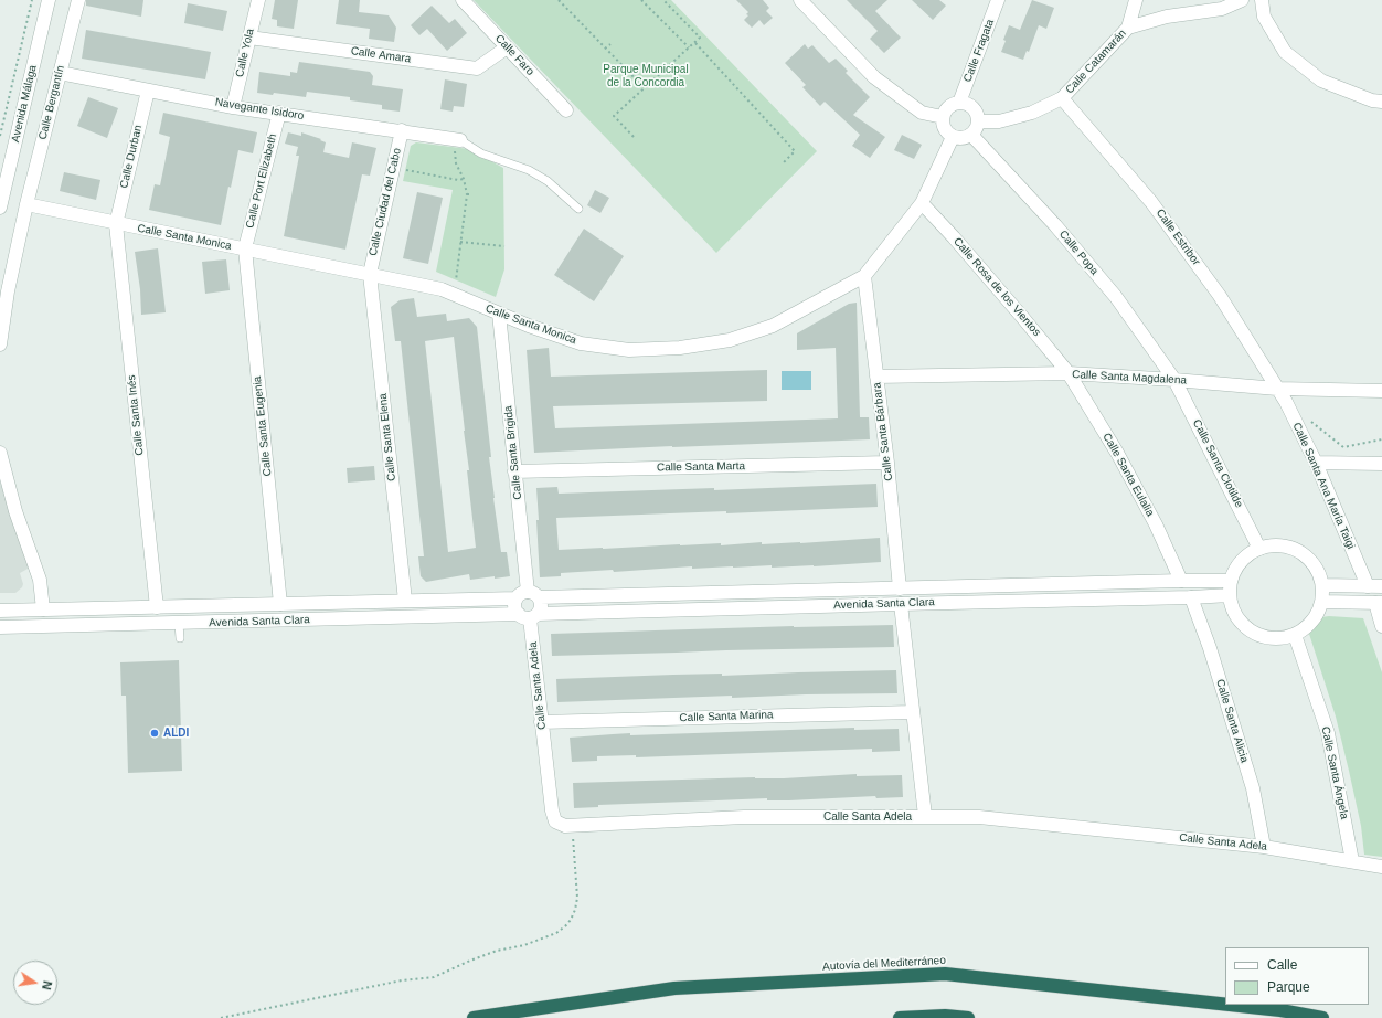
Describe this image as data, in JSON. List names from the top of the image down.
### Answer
{
  "streets": {
    "highway": ["Autovía del Mediterráneo"],
    "street": [
      "Calle Fragata",
      "Calle Yola",
      "Calle Amara",
      "Calle Faro",
      "Calle Catamarán",
      "Calle Bergantín",
      "Avenida Málaga",
      "Navegante Isidoro",
      "Calle Durban",
      "Calle Port Elizabeth",
      "Calle Ciudad del Cabo",
      "Calle Santa Monica",
      "Calle Estribor",
      "Calle Popa",
      "Calle Rosa de los Vientos",
      "Calle Santa Magdalena",
      "Calle Santa Inés",
      "Calle Santa Eugenia",
      "Calle Santa Bárbara",
      "Calle Santa Elena",
      "Calle Santa Brigida",
      "Calle Santa Clotilde",
      "Calle Santa Marta",
      "Calle Santa Eulalia",
      "Calle Santa Ana María Taigi",
      "Avenida Santa Clara",
      "Calle Santa Adela",
      "Calle Santa Marina",
      "Calle Santa Alicia",
      "Calle Santa Ángela"
    ]
  },
  "crossings": [
    ["Calle Fragata", "Calle Catamarán"],
    ["Calle Fragata", "Calle Santa Monica"],
    ["Calle Fragata", "Calle Popa"],
    ["Calle Yola", "Calle Amara"],
    ["Calle Yola", "Navegante Isidoro"],
    ["Calle Amara", "Calle Faro"],
    ["Calle Catamarán", "Calle Santa Monica"],
    ["Calle Catamarán", "Calle Estribor"],
    ["Calle Catamarán", "Calle Popa"],
    ["Calle Bergantín", "Navegante Isidoro"],
    ["Calle Bergantín", "Calle Santa Monica"],
    ["Navegante Isidoro", "Calle Durban"],
    ["Navegante Isidoro", "Calle Port Elizabeth"],
    ["Navegante Isidoro", "Calle Ciudad del Cabo"],
    ["Calle Durban", "Calle Santa Monica"],
    ["Calle Durban", "Calle Santa Inés"],
    ["Calle Port Elizabeth", "Calle Santa Monica"],
    ["Calle Port Elizabeth", "Calle Santa Eugenia"],
    ["Calle Ciudad del Cabo", "Calle Santa Monica"],
    ["Calle Ciudad del Cabo", "Calle Santa Elena"],
    ["Calle Santa Monica", "Calle Popa"],
    ["Calle Santa Monica", "Calle Rosa de los Vientos"],
    ["Calle Santa Monica", "Calle Santa Inés"],
    ["Calle Santa Monica", "Calle Santa Eugenia"],
    ["Calle Santa Monica", "Calle Santa Bárbara"],
    ["Calle Santa Monica", "Calle Santa Elena"],
    ["Calle Santa Monica", "Calle Santa Brigida"],
    ["Calle Estribor", "Calle Santa Magdalena"],
    ["Calle Estribor", "Calle Santa Ana María Taigi"],
    ["Calle Popa", "Calle Santa Magdalena"],
    ["Calle Popa", "Calle Santa Clotilde"],
    ["Calle Rosa de los Vientos", "Calle Santa Magdalena"],
    ["Calle Rosa de los Vientos", "Calle Santa Eulalia"],
    ["Calle Santa Magdalena", "Calle Santa Bárbara"],
    ["Calle Santa Magdalena", "Calle Santa Clotilde"],
    ["Calle Santa Magdalena", "Calle Santa Eulalia"],
    ["Calle Santa Magdalena", "Calle Santa Ana María Taigi"],
    ["Calle Santa Inés", "Avenida Santa Clara"],
    ["Calle Santa Eugenia", "Avenida Santa Clara"],
    ["Calle Santa Bárbara", "Calle Santa Marta"],
    ["Calle Santa Bárbara", "Avenida Santa Clara"],
    ["Calle Santa Elena", "Avenida Santa Clara"],
    ["Calle Santa Brigida", "Calle Santa Marta"],
    ["Calle Santa Brigida", "Avenida Santa Clara"],
    ["Calle Santa Clotilde", "Avenida Santa Clara"],
    ["Calle Santa Clotilde", "Calle Santa Ángela"],
    ["Calle Santa Eulalia", "Avenida Santa Clara"],
    ["Avenida Santa Clara", "Calle Santa Adela"],
    ["Avenida Santa Clara", "Calle Santa Alicia"],
    ["Avenida Santa Clara", "Calle Santa Ángela"],
    ["Calle Santa Adela", "Calle Santa Marina"],
    ["Calle Santa Adela", "Calle Santa Alicia"],
    ["Calle Santa Adela", "Calle Santa Ángela"]
  ],
  "parks": ["Parque Municipal de la Concordia"],
  "places": ["ALDI"],
  "legend": ["Calle", "Parque"],
  "north": "right"
}
